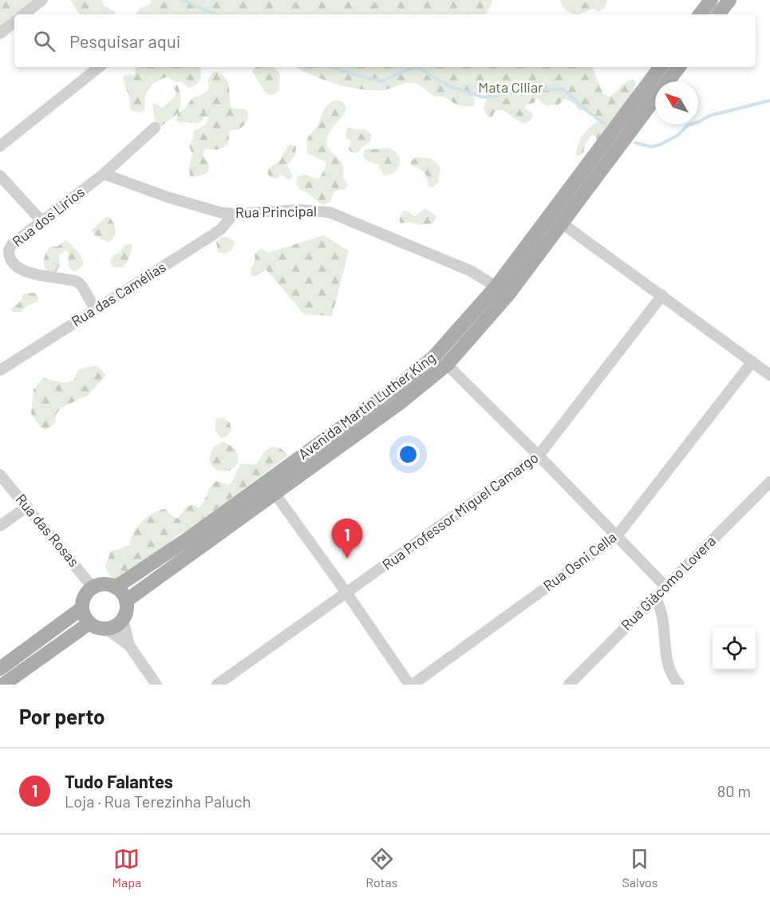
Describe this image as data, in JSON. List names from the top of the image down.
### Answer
{
  "streets": {
    "main road": ["Avenida Martin Luther King"],
    "street": [
      "Rua Principal",
      "Rua dos Lírios",
      "Rua das Camélias",
      "Rua Professor Miguel Camargo",
      "Rua das Rosas",
      "Rua Osni Cella",
      "Rua Giácomo Lovera"
    ]
  },
  "crossings": [
    ["Rua Principal", "Rua dos Lírios"],
    ["Rua Principal", "Rua das Camélias"],
    ["Rua Principal", "Avenida Martin Luther King"],
    ["Rua dos Lírios", "Rua das Camélias"],
    ["Avenida Martin Luther King", "Rua das Rosas"]
  ],
  "parks": ["Mata Ciliar"],
  "north": "top left",
  "page": {
    "search": "Pesquisar aqui",
    "pins": "1",
    "heading": "Por perto",
    "list": [
      {
        "mark": "1",
        "name": "Tudo Falantes",
        "note": "Loja · Rua Terezinha Paluch",
        "value": "80 m"
      }
    ],
    "nav": ["Mapa", "Rotas", "Salvos"]
  }
}
